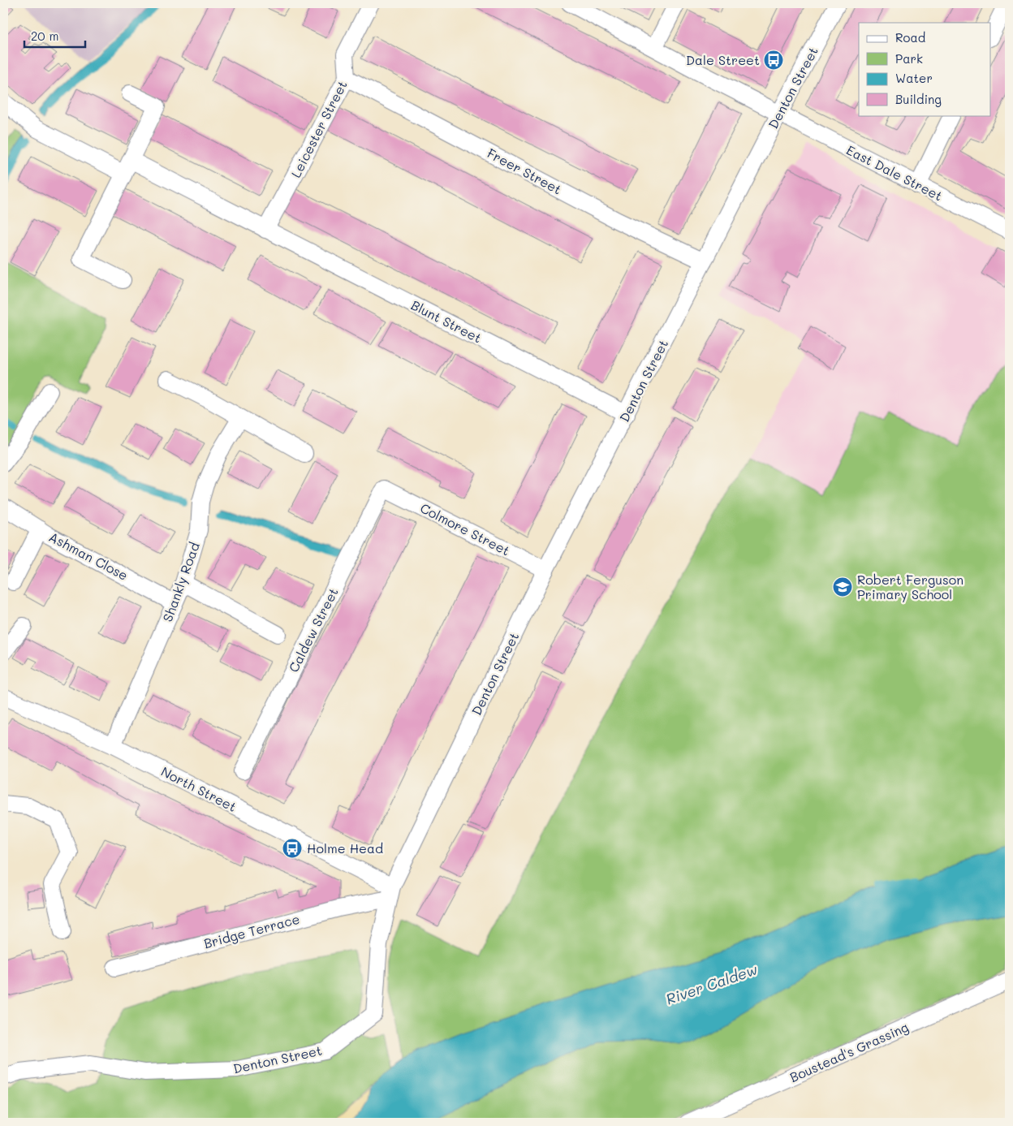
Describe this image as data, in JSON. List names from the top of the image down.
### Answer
{
  "streets": {
    "street": [
      "Denton Street",
      "Leicester Street",
      "Freer Street",
      "East Dale Street",
      "Blunt Street",
      "Colmore Street",
      "Ashman Close",
      "Shankly Road",
      "Caldew Street",
      "North Street",
      "Bridge Terrace",
      "Boustead's Grassing"
    ]
  },
  "crossings": [
    ["Denton Street", "Freer Street"],
    ["Denton Street", "East Dale Street"],
    ["Denton Street", "Blunt Street"],
    ["Denton Street", "Colmore Street"],
    ["Denton Street", "North Street"],
    ["Denton Street", "Bridge Terrace"],
    ["Leicester Street", "Freer Street"],
    ["Leicester Street", "Blunt Street"],
    ["Colmore Street", "Caldew Street"],
    ["Ashman Close", "Shankly Road"],
    ["Shankly Road", "North Street"],
    ["North Street", "Bridge Terrace"]
  ],
  "water": ["River Caldew"],
  "places": {
    "bus stop": ["Dale Street", "Holme Head"],
    "school or university": ["Robert Ferguson Primary School"]
  },
  "legend": [
    "Road",
    "Park",
    "Water",
    "Building"
  ],
  "scale_bar": "20 m"
}
